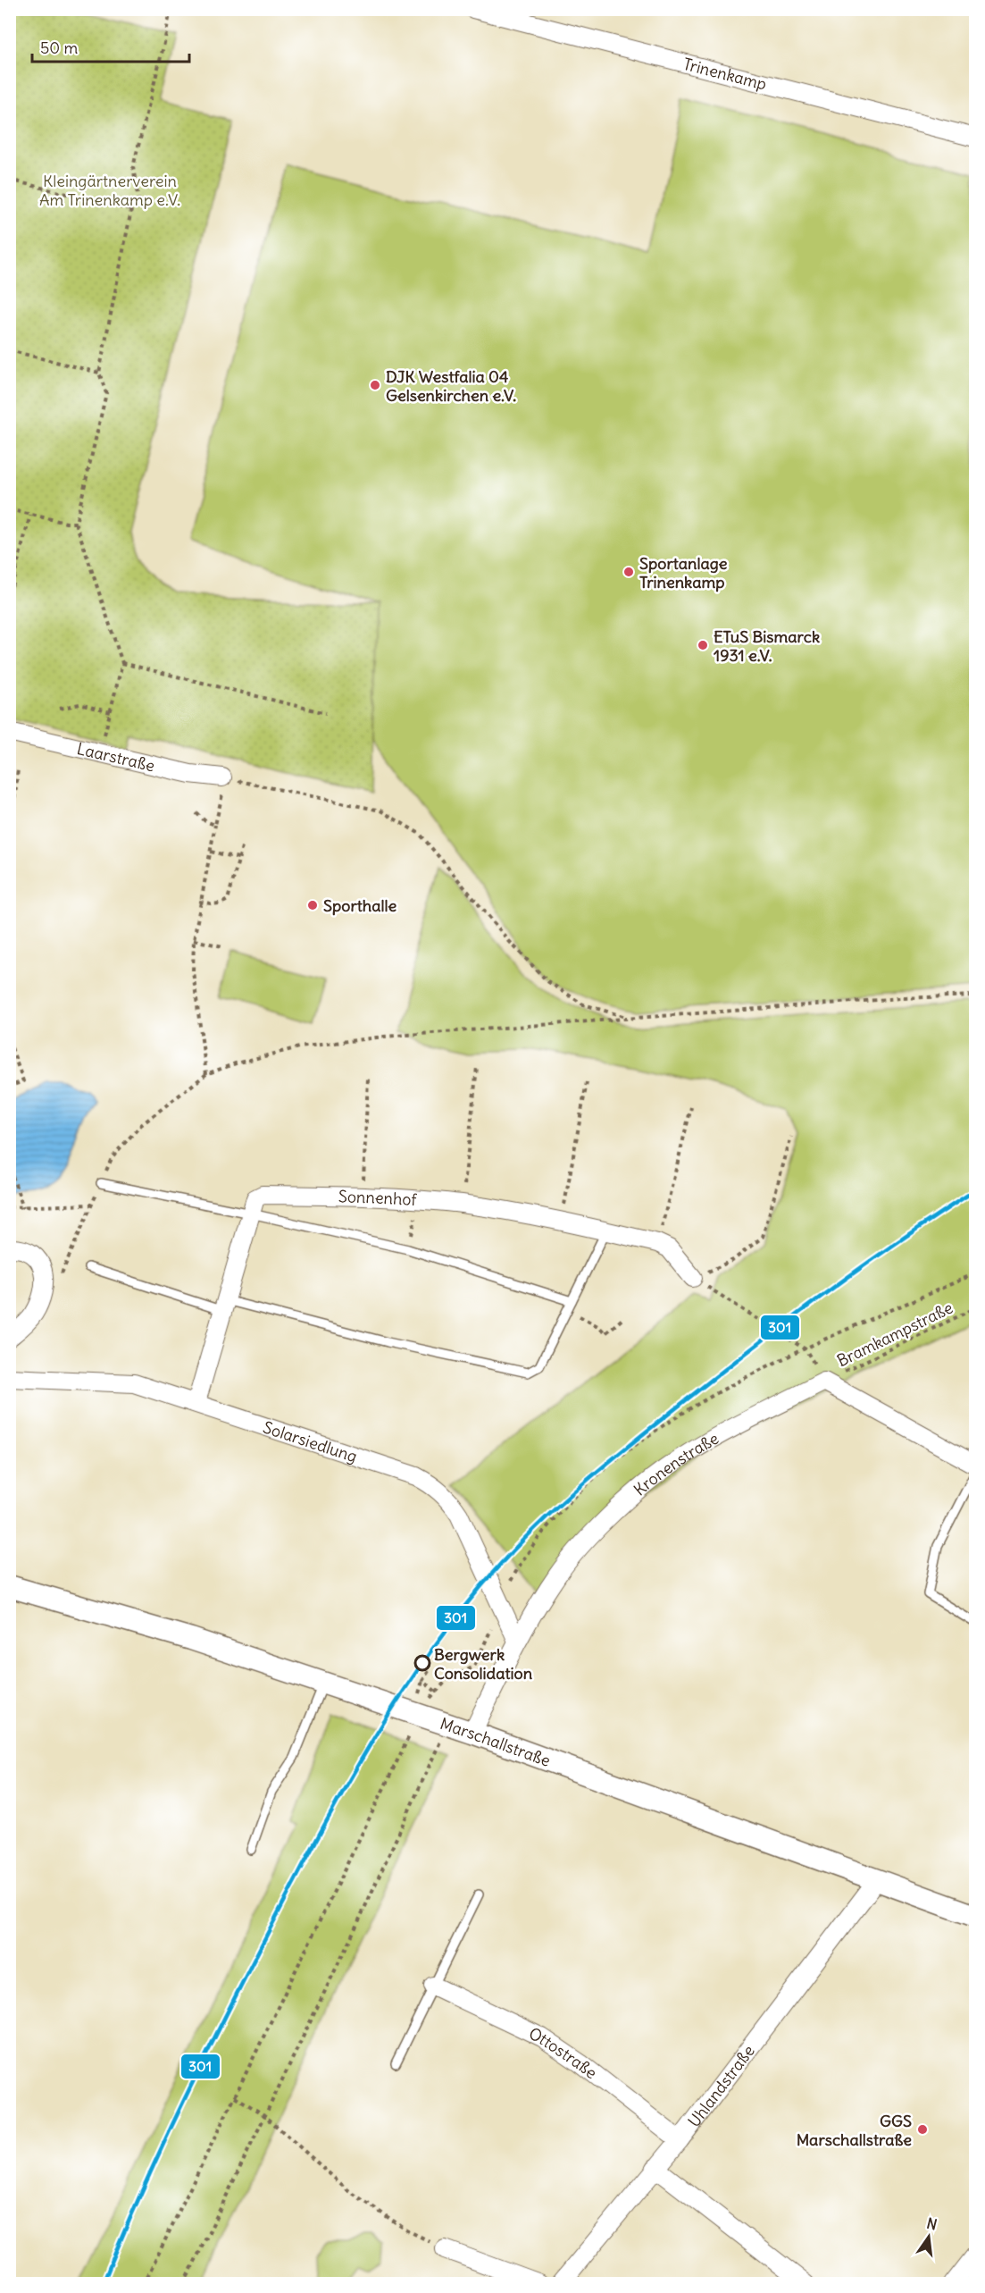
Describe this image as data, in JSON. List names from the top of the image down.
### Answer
{
  "streets": {
    "street": [
      "Trinenkamp",
      "Laarstraße",
      "Sonnenhof",
      "Solarsiedlung",
      "Kronenstraße",
      "Marschallstraße",
      "Ottostraße",
      "Uhlandstraße"
    ],
    "path": ["Bramkampstraße"]
  },
  "crossings": [
    ["Sonnenhof", "Solarsiedlung"],
    ["Bramkampstraße", "Kronenstraße"],
    ["Solarsiedlung", "Kronenstraße"],
    ["Kronenstraße", "Marschallstraße"],
    ["Marschallstraße", "Uhlandstraße"],
    ["Ottostraße", "Uhlandstraße"]
  ],
  "parks": ["Kleingärtnerverein Am Trinenkamp e.V."],
  "places": [
    "DJK Westfalia 04 Gelsenkirchen e.V.",
    "Sportanlage Trinenkamp",
    "ETuS Bismarck 1931 e.V.",
    "Sporthalle",
    "Bergwerk Consolidation",
    "GGS Marschallstraße"
  ],
  "lines": ["transit line 301"],
  "scale_bar": "50 m",
  "north": "top"
}
